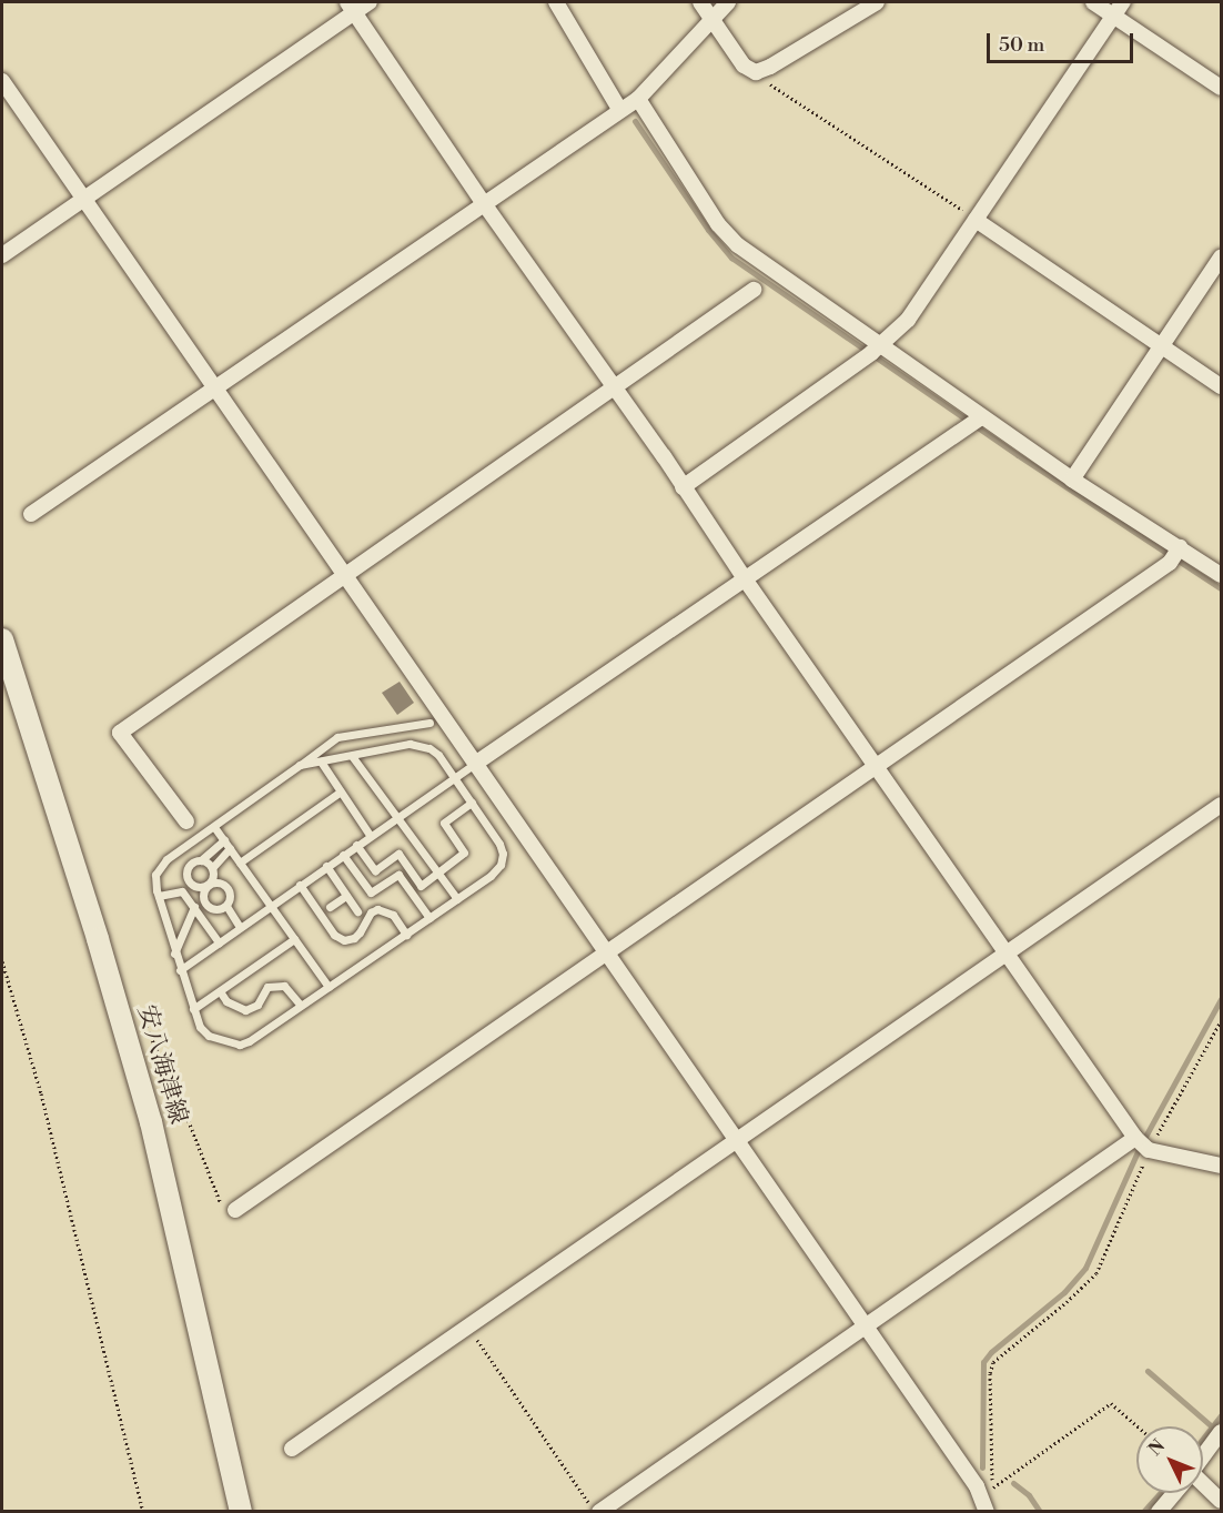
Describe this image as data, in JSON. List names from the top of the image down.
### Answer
{
  "streets": {
    "main road": ["安八海津線"]
  },
  "scale_bar": "50 m",
  "north": "top left"
}
